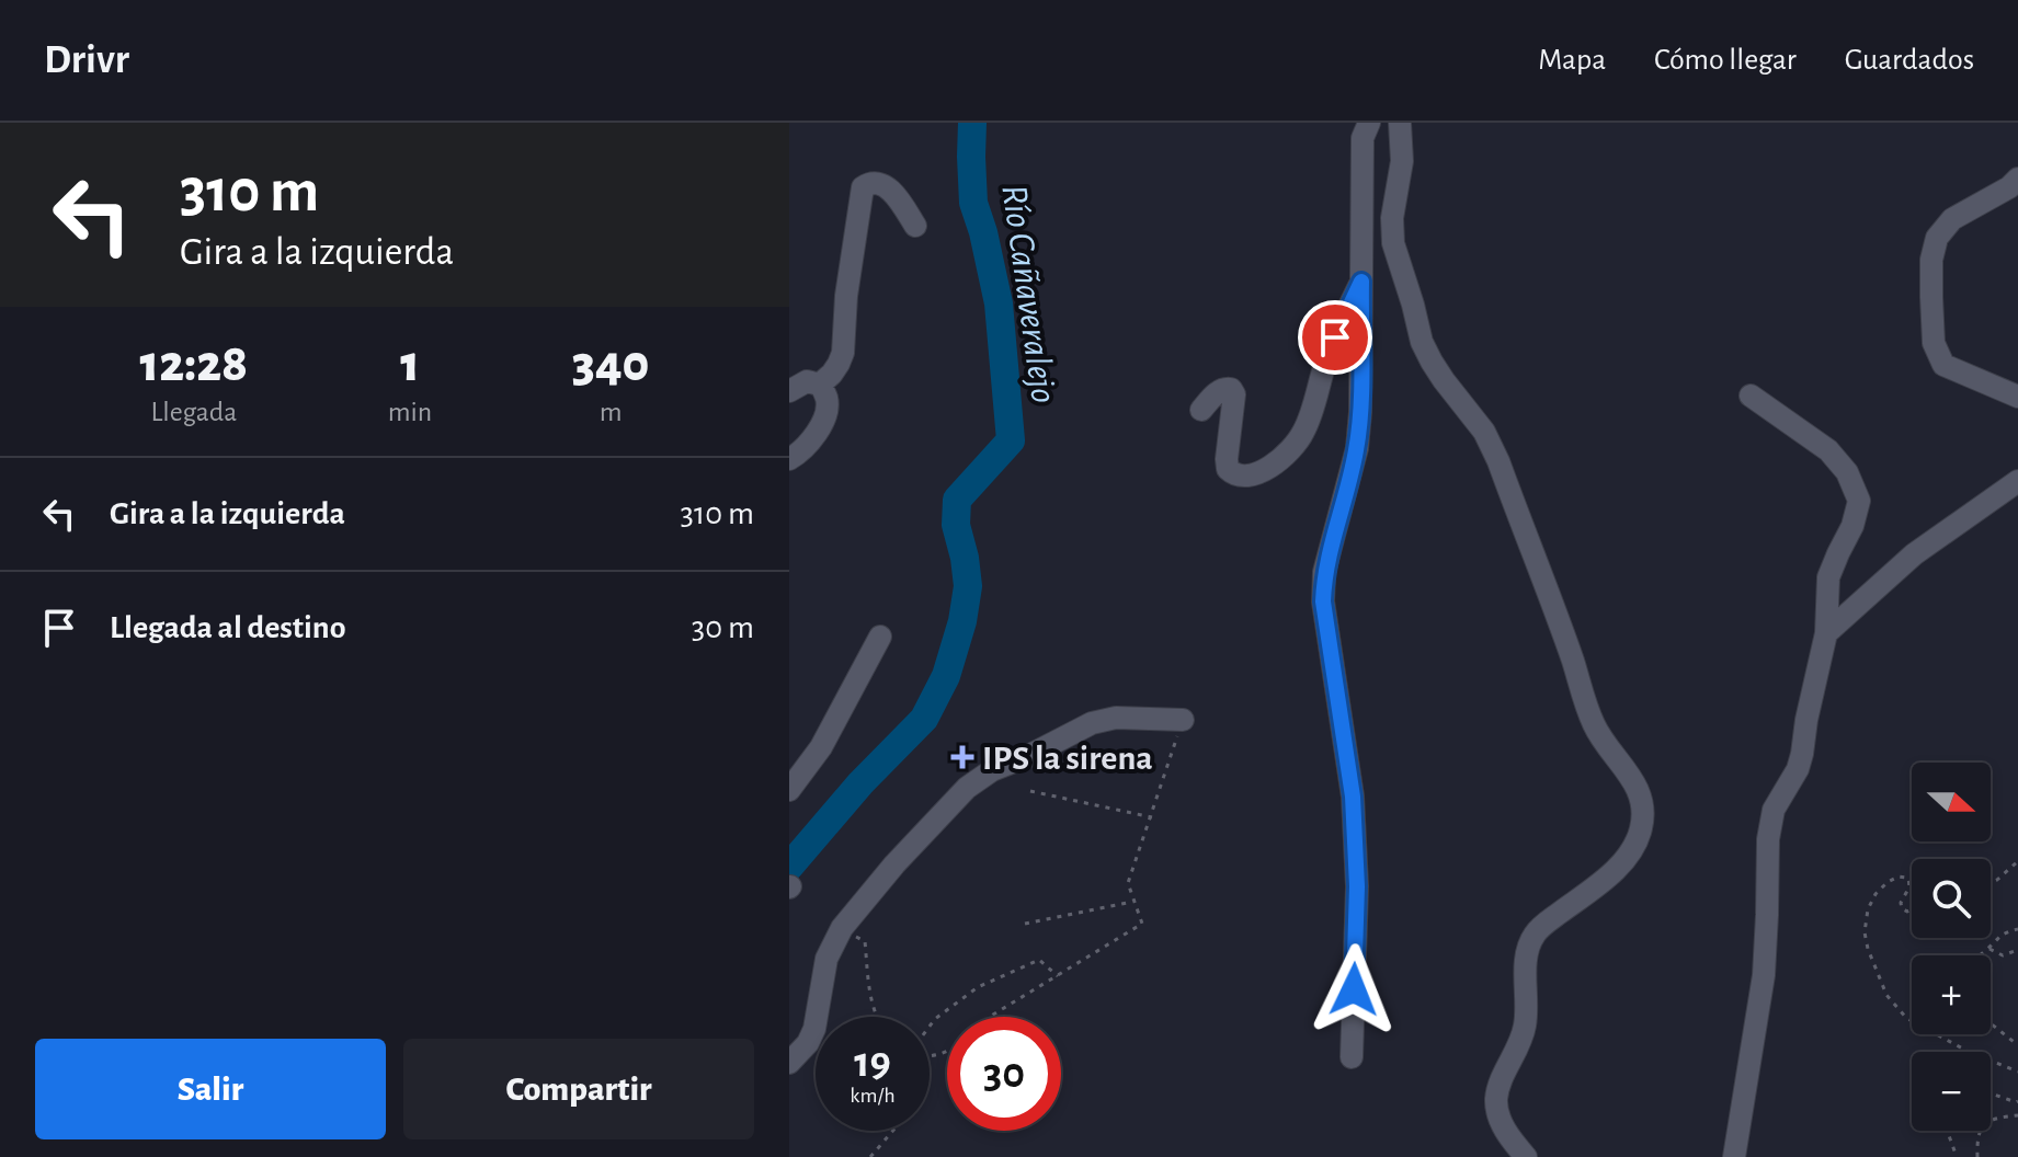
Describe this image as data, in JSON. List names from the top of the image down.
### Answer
{
  "water": ["Río Cañaveralejo"],
  "places": {
    "health": ["IPS la sirena"]
  },
  "north": "right",
  "page": {
    "header": "Drivr",
    "nav": ["Mapa", "Cómo llegar", "Guardados"],
    "turn": ["310 m", "Gira a la izquierda"],
    "eta": [
      "12:28",
      "Llegada",
      "1",
      "min",
      "340",
      "m"
    ],
    "list": [
      {
        "name": "Gira a la izquierda",
        "value": "310 m"
      },
      {
        "name": "Llegada al destino",
        "value": "30 m"
      }
    ],
    "map_buttons": ["+", "−"],
    "speed": "19 km/h",
    "limit": "30",
    "buttons": ["Salir", "Compartir"]
  }
}
